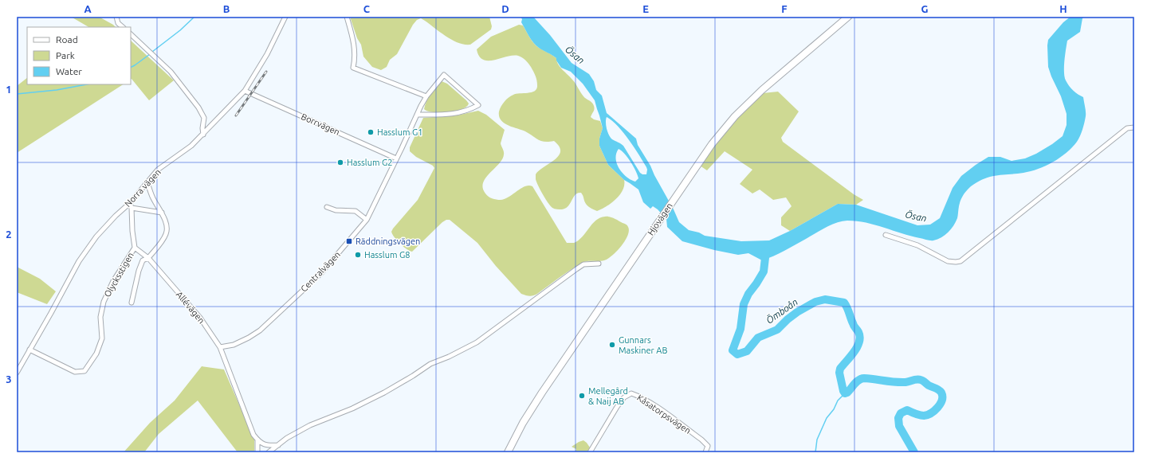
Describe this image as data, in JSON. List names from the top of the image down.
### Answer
{
  "streets": {
    "main road": ["Hjovägen"],
    "street": [
      "Borrvägen",
      "Norra vägen",
      "Centralvägen",
      "Olycksstigen",
      "Allévägen",
      "Kåsatorpsvägen"
    ]
  },
  "crossings": [
    ["Borrvägen", "Norra vägen"],
    ["Borrvägen", "Centralvägen"],
    ["Norra vägen", "Olycksstigen"],
    ["Centralvägen", "Allévägen"],
    ["Olycksstigen", "Allévägen"]
  ],
  "water": ["Ösan", "Ömboån"],
  "places": {
    "other": [
      "Hasslum G1",
      "Hasslum G2",
      "Hasslum G8",
      "Gunnars Maskiner AB",
      "Mellegård & Naij AB"
    ],
    "transit": ["Räddningsvägen"]
  },
  "legend": ["Road", "Park", "Water"],
  "grid": {
    "columns": [
      "A",
      "B",
      "C",
      "D",
      "E",
      "F",
      "G",
      "H"
    ],
    "rows": ["1", "2", "3"]
  }
}
